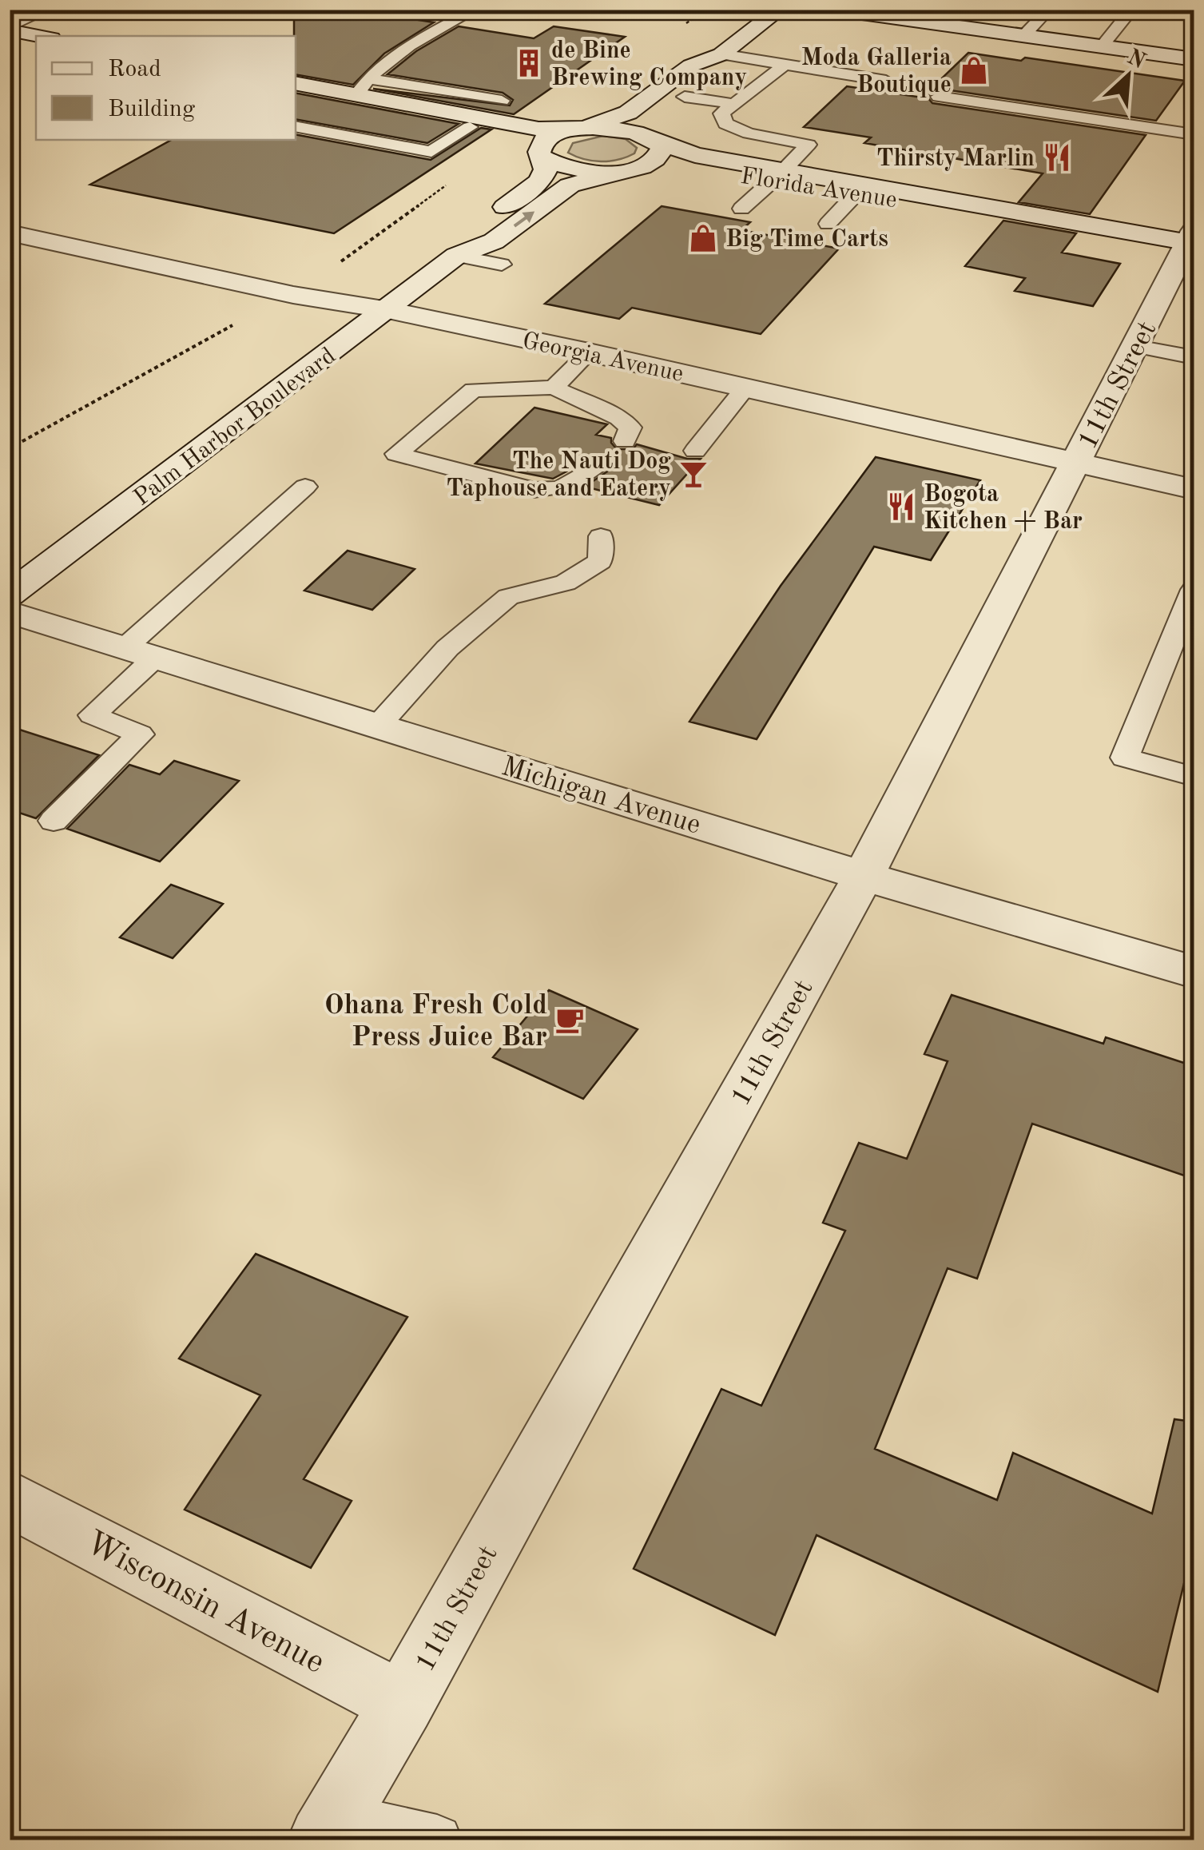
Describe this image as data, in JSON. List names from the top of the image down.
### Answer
{
  "streets": {
    "street": [
      "Florida Avenue",
      "Georgia Avenue",
      "11th Street",
      "Palm Harbor Boulevard",
      "Michigan Avenue",
      "Wisconsin Avenue"
    ]
  },
  "crossings": [
    ["Florida Avenue", "11th Street"],
    ["Florida Avenue", "Palm Harbor Boulevard"],
    ["Georgia Avenue", "11th Street"],
    ["Georgia Avenue", "Palm Harbor Boulevard"],
    ["11th Street", "Michigan Avenue"],
    ["11th Street", "Wisconsin Avenue"]
  ],
  "places": {
    "building": ["de Bine Brewing Company"],
    "shop": ["Moda Galleria Boutique", "Big Time Carts"],
    "restaurant": ["Thirsty Marlin", "Bogota Kitchen + Bar"],
    "bar": ["The Nauti Dog Taphouse and Eatery"],
    "cafe": ["Ohana Fresh Cold Press Juice Bar"]
  },
  "legend": ["Road", "Building"],
  "north": "top right"
}
